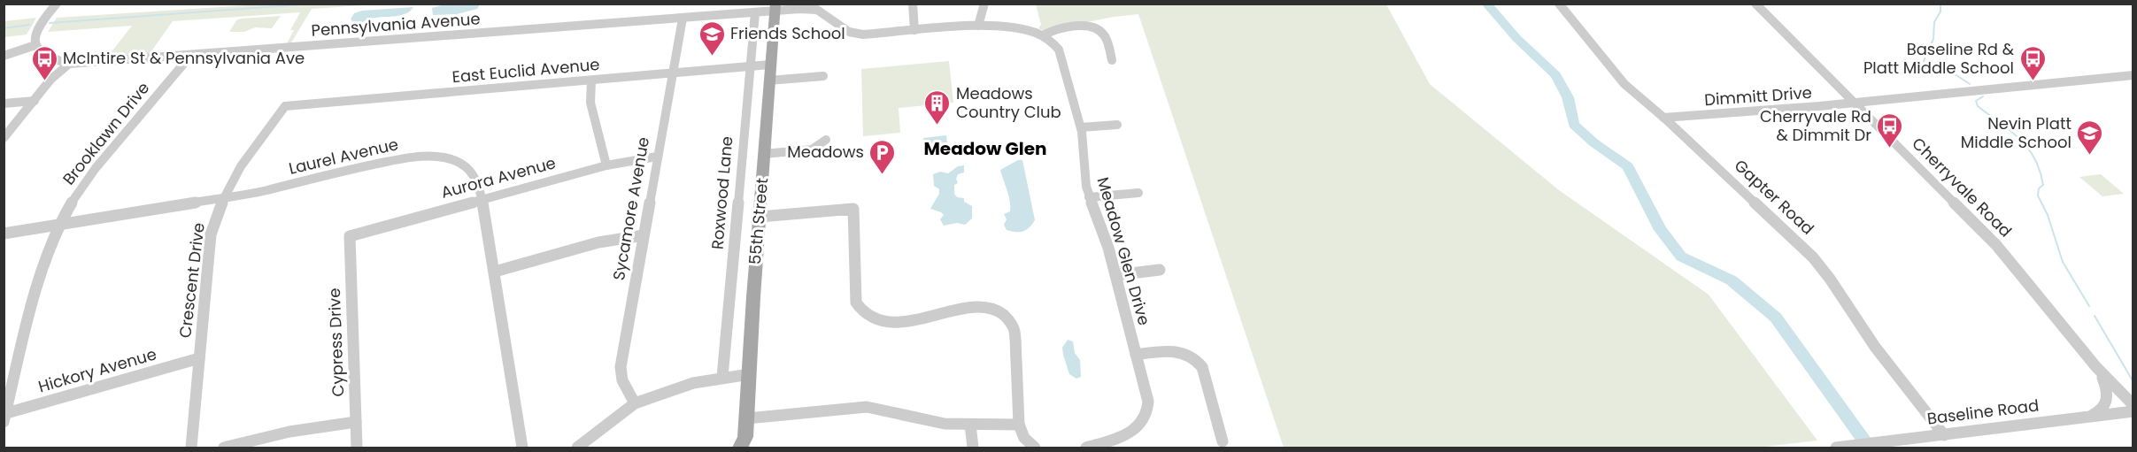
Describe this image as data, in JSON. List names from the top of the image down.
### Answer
{
  "streets": {
    "main road": ["55th Street"],
    "street": [
      "Pennsylvania Avenue",
      "East Euclid Avenue",
      "Dimmitt Drive",
      "Brooklawn Drive",
      "Laurel Avenue",
      "Aurora Avenue",
      "Cherryvale Road",
      "Roxwood Lane",
      "Gapter Road",
      "Sycamore Avenue",
      "Meadow Glen Drive",
      "Crescent Drive",
      "Cypress Drive",
      "Hickory Avenue",
      "Baseline Road"
    ]
  },
  "crossings": [
    ["Pennsylvania Avenue", "Brooklawn Drive"],
    ["Pennsylvania Avenue", "Roxwood Lane"],
    ["Pennsylvania Avenue", "Sycamore Avenue"],
    ["Pennsylvania Avenue", "55th Street"],
    ["East Euclid Avenue", "Roxwood Lane"],
    ["East Euclid Avenue", "Sycamore Avenue"],
    ["East Euclid Avenue", "55th Street"],
    ["East Euclid Avenue", "Crescent Drive"],
    ["Dimmitt Drive", "Cherryvale Road"],
    ["Dimmitt Drive", "Gapter Road"],
    ["Brooklawn Drive", "Laurel Avenue"],
    ["Brooklawn Drive", "Hickory Avenue"],
    ["Laurel Avenue", "Aurora Avenue"],
    ["Laurel Avenue", "Crescent Drive"],
    ["Aurora Avenue", "Sycamore Avenue"],
    ["Aurora Avenue", "Cypress Drive"],
    ["Gapter Road", "Baseline Road"],
    ["Crescent Drive", "Hickory Avenue"]
  ],
  "districts": ["Meadow Glen"],
  "places": {
    "school or university": ["Friends School", "Nevin Platt Middle School"],
    "bus stop": ["McIntire St & Pennsylvania Ave", "Baseline Rd & Platt Middle School", "Cherryvale Rd & Dimmit Dr"],
    "building": ["Meadows Country Club"],
    "parking": ["Meadows"]
  }
}
